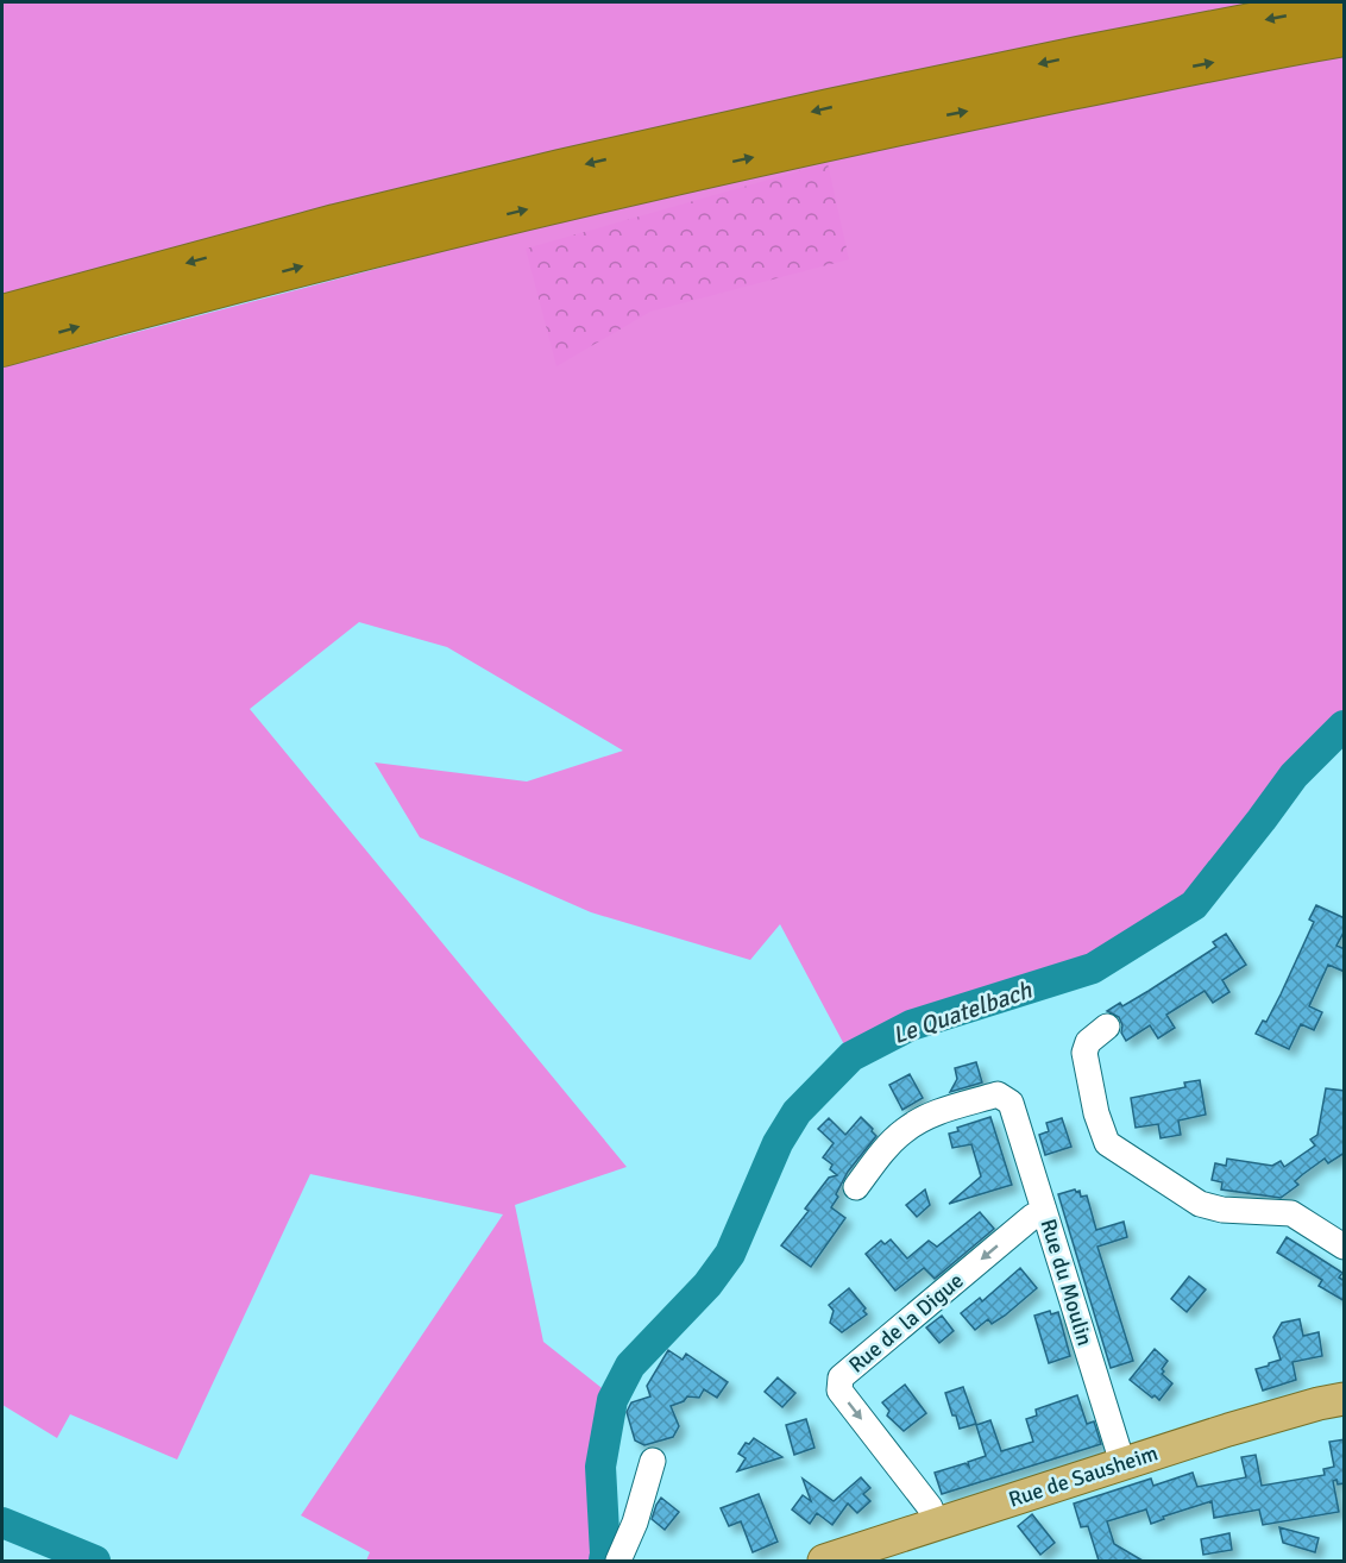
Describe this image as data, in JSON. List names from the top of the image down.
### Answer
{
  "streets": {
    "main road": ["Rue de Sausheim"],
    "street": ["Rue du Moulin", "Rue de la Digue"]
  },
  "crossings": [
    ["Rue du Moulin", "Rue de la Digue"],
    ["Rue du Moulin", "Rue de Sausheim"],
    ["Rue de la Digue", "Rue de Sausheim"]
  ],
  "water": ["Le Quatelbach"]
}
